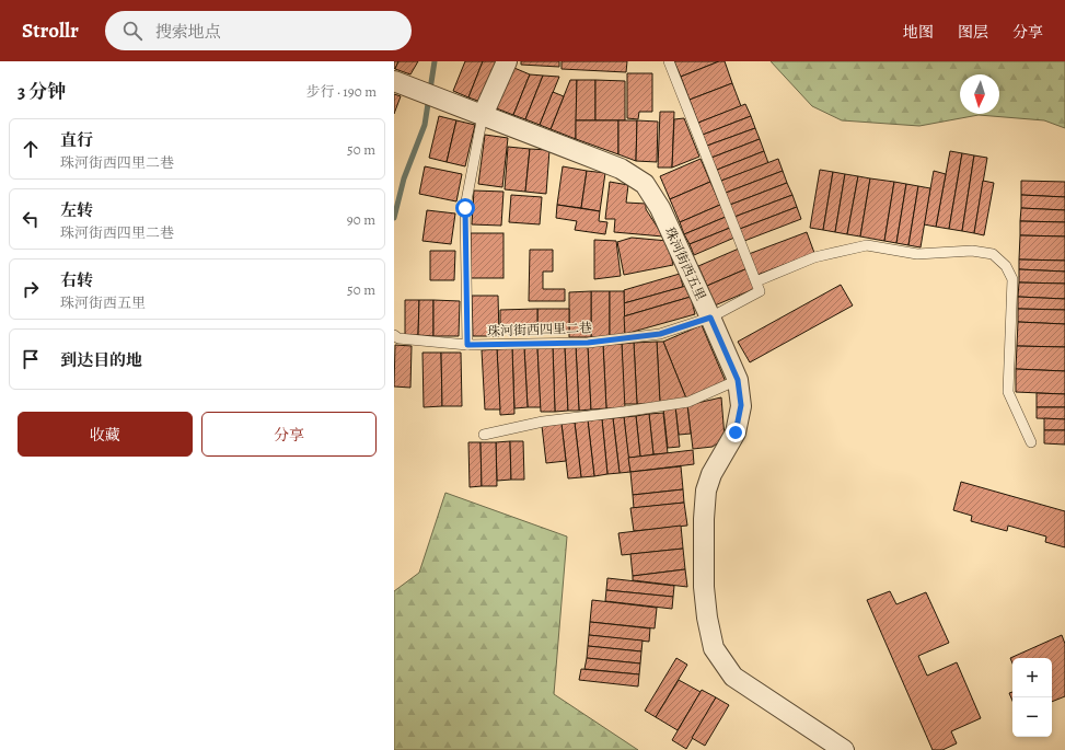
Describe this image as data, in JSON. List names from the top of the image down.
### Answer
{
  "streets": {
    "street": ["珠河街西五里"],
    "lane": ["珠河街西四里二巷"]
  },
  "crossings": [
    ["珠河街西五里", "珠河街西四里二巷"]
  ],
  "north": "bottom",
  "page": {
    "header": "Strollr",
    "search": "搜索地点",
    "nav": ["地图", "图层", "分享"],
    "heading": ["3 分钟", "步行 · 190 m"],
    "list": [
      ["直行", "珠河街西四里二巷", "50 m"],
      ["左转", "珠河街西四里二巷", "90 m"],
      ["右转", "珠河街西五里", "50 m"],
      "到达目的地"
    ],
    "buttons": ["收藏", "分享"],
    "map_buttons": ["+", "−"]
  }
}
